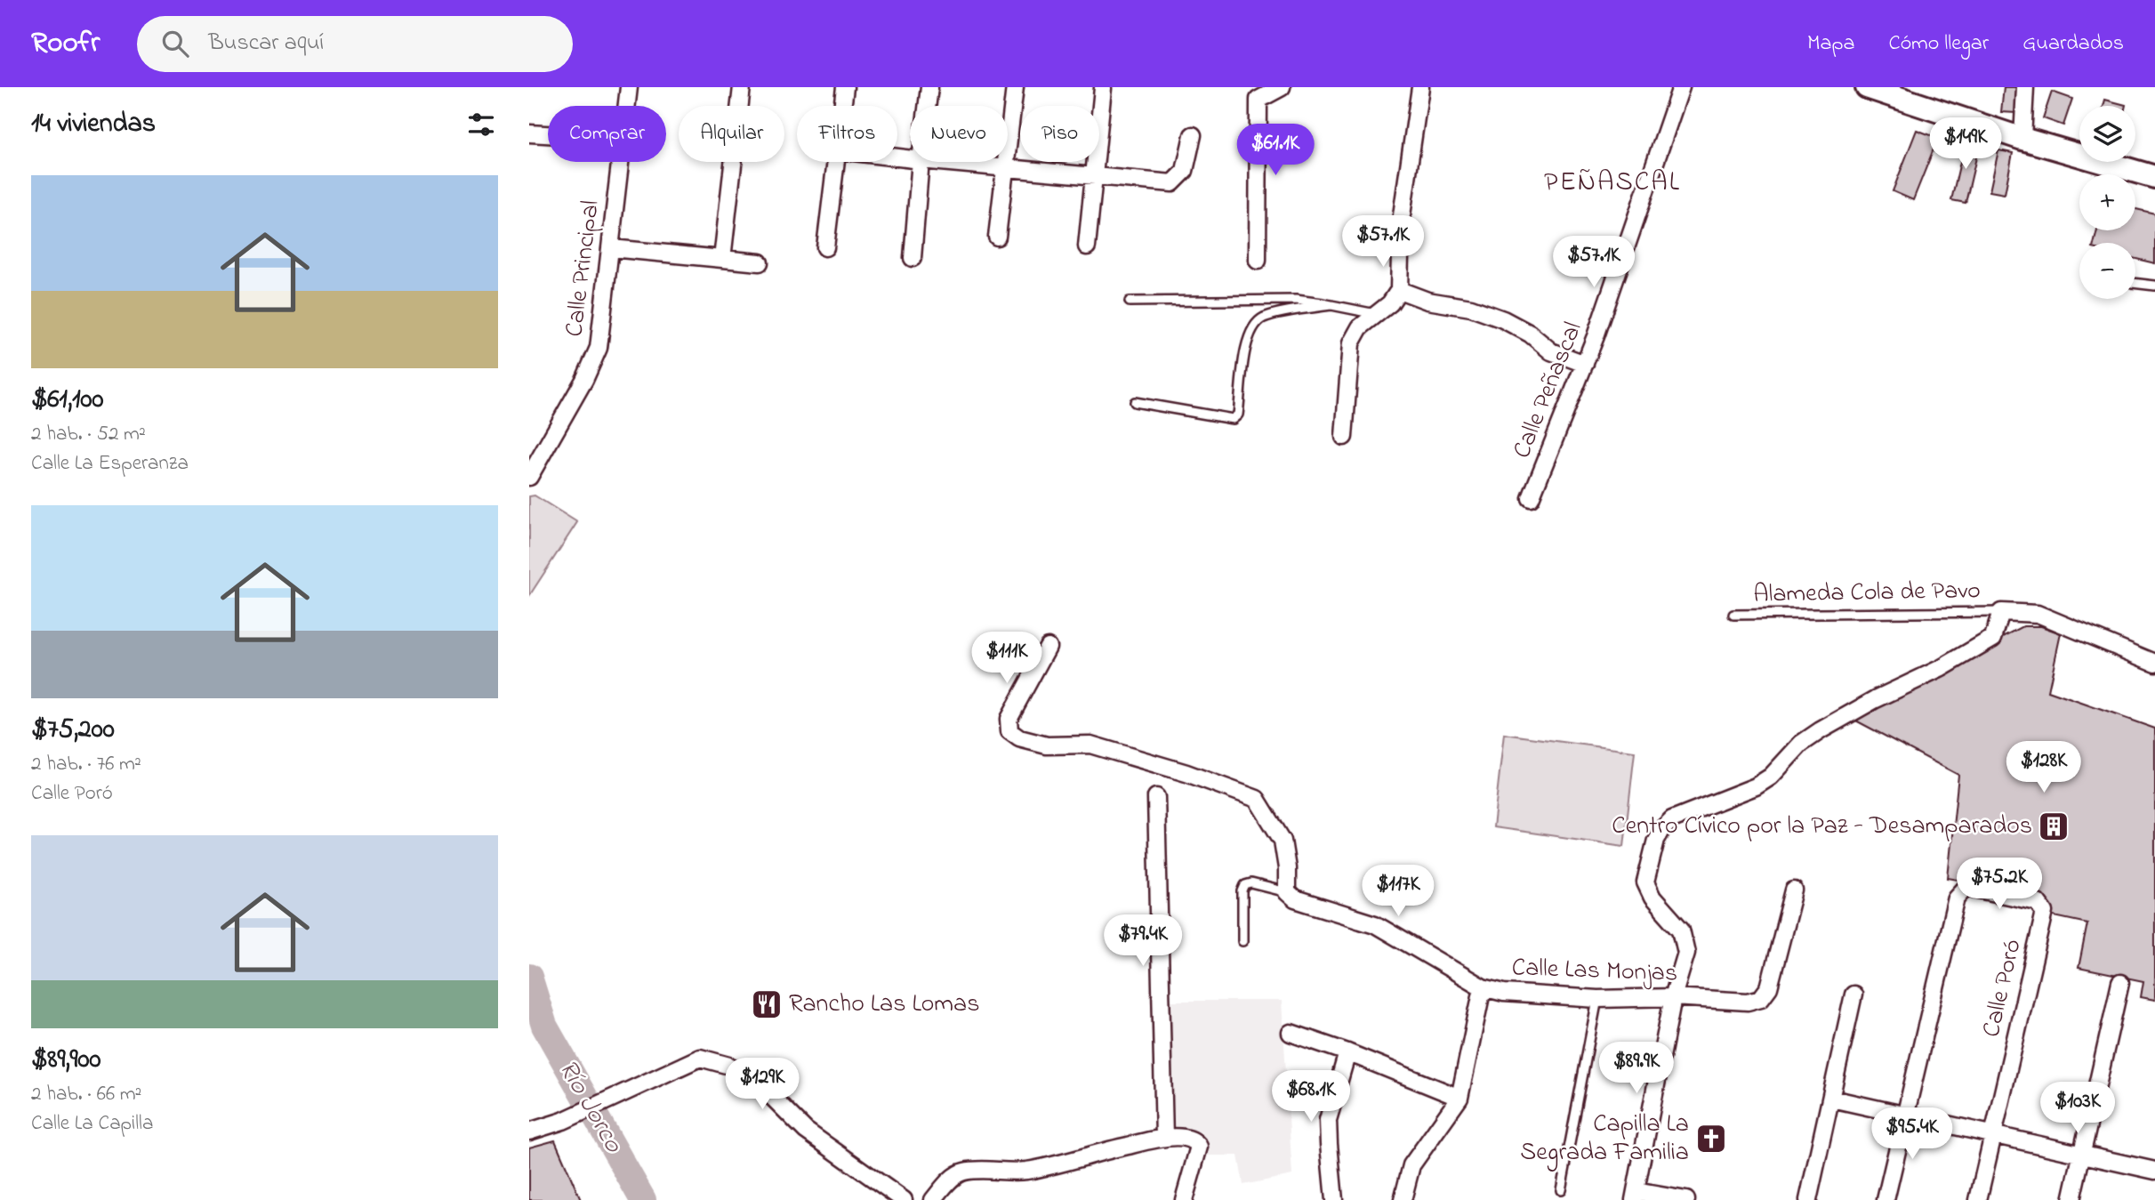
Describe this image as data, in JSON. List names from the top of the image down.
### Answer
{
  "streets": {
    "street": [
      "Calle Principal",
      "Calle Peñascal",
      "Calle Las Monjas",
      "Calle Poró"
    ],
    "lane": ["Alameda Cola de Pavo"]
  },
  "districts": ["PEÑASCAL"],
  "water": ["Río Jorco"],
  "places": {
    "building": ["Centro Cívico por la Paz - Desamparados"],
    "restaurant": ["Rancho Las Lomas"],
    "church": ["Capilla La Segrada Familia"]
  },
  "page": {
    "header": "Roofr",
    "search": "Buscar aquí",
    "nav": ["Mapa", "Cómo llegar", "Guardados"],
    "heading": "14 viviendas",
    "map_buttons": ["+", "−"],
    "chip": [
      "Comprar",
      "Alquilar",
      "Filtros",
      "Nuevo",
      "Piso"
    ],
    "price": [
      "$149K",
      "$61.1K",
      "$57.1K",
      "$57.1K",
      "$111K",
      "$128K",
      "$75.2K",
      "$117K",
      "$79.4K",
      "$89.9K",
      "$129K",
      "$68.1K",
      "$103K",
      "$95.4K"
    ],
    "list": [
      {
        "name": "$61,100",
        "note": "2 hab. · 52 m² · Calle La Esperanza"
      },
      {
        "name": "$75,200",
        "note": "2 hab. · 76 m² · Calle Poró"
      },
      {
        "name": "$89,900",
        "note": "2 hab. · 66 m² · Calle La Capilla"
      }
    ]
  }
}
